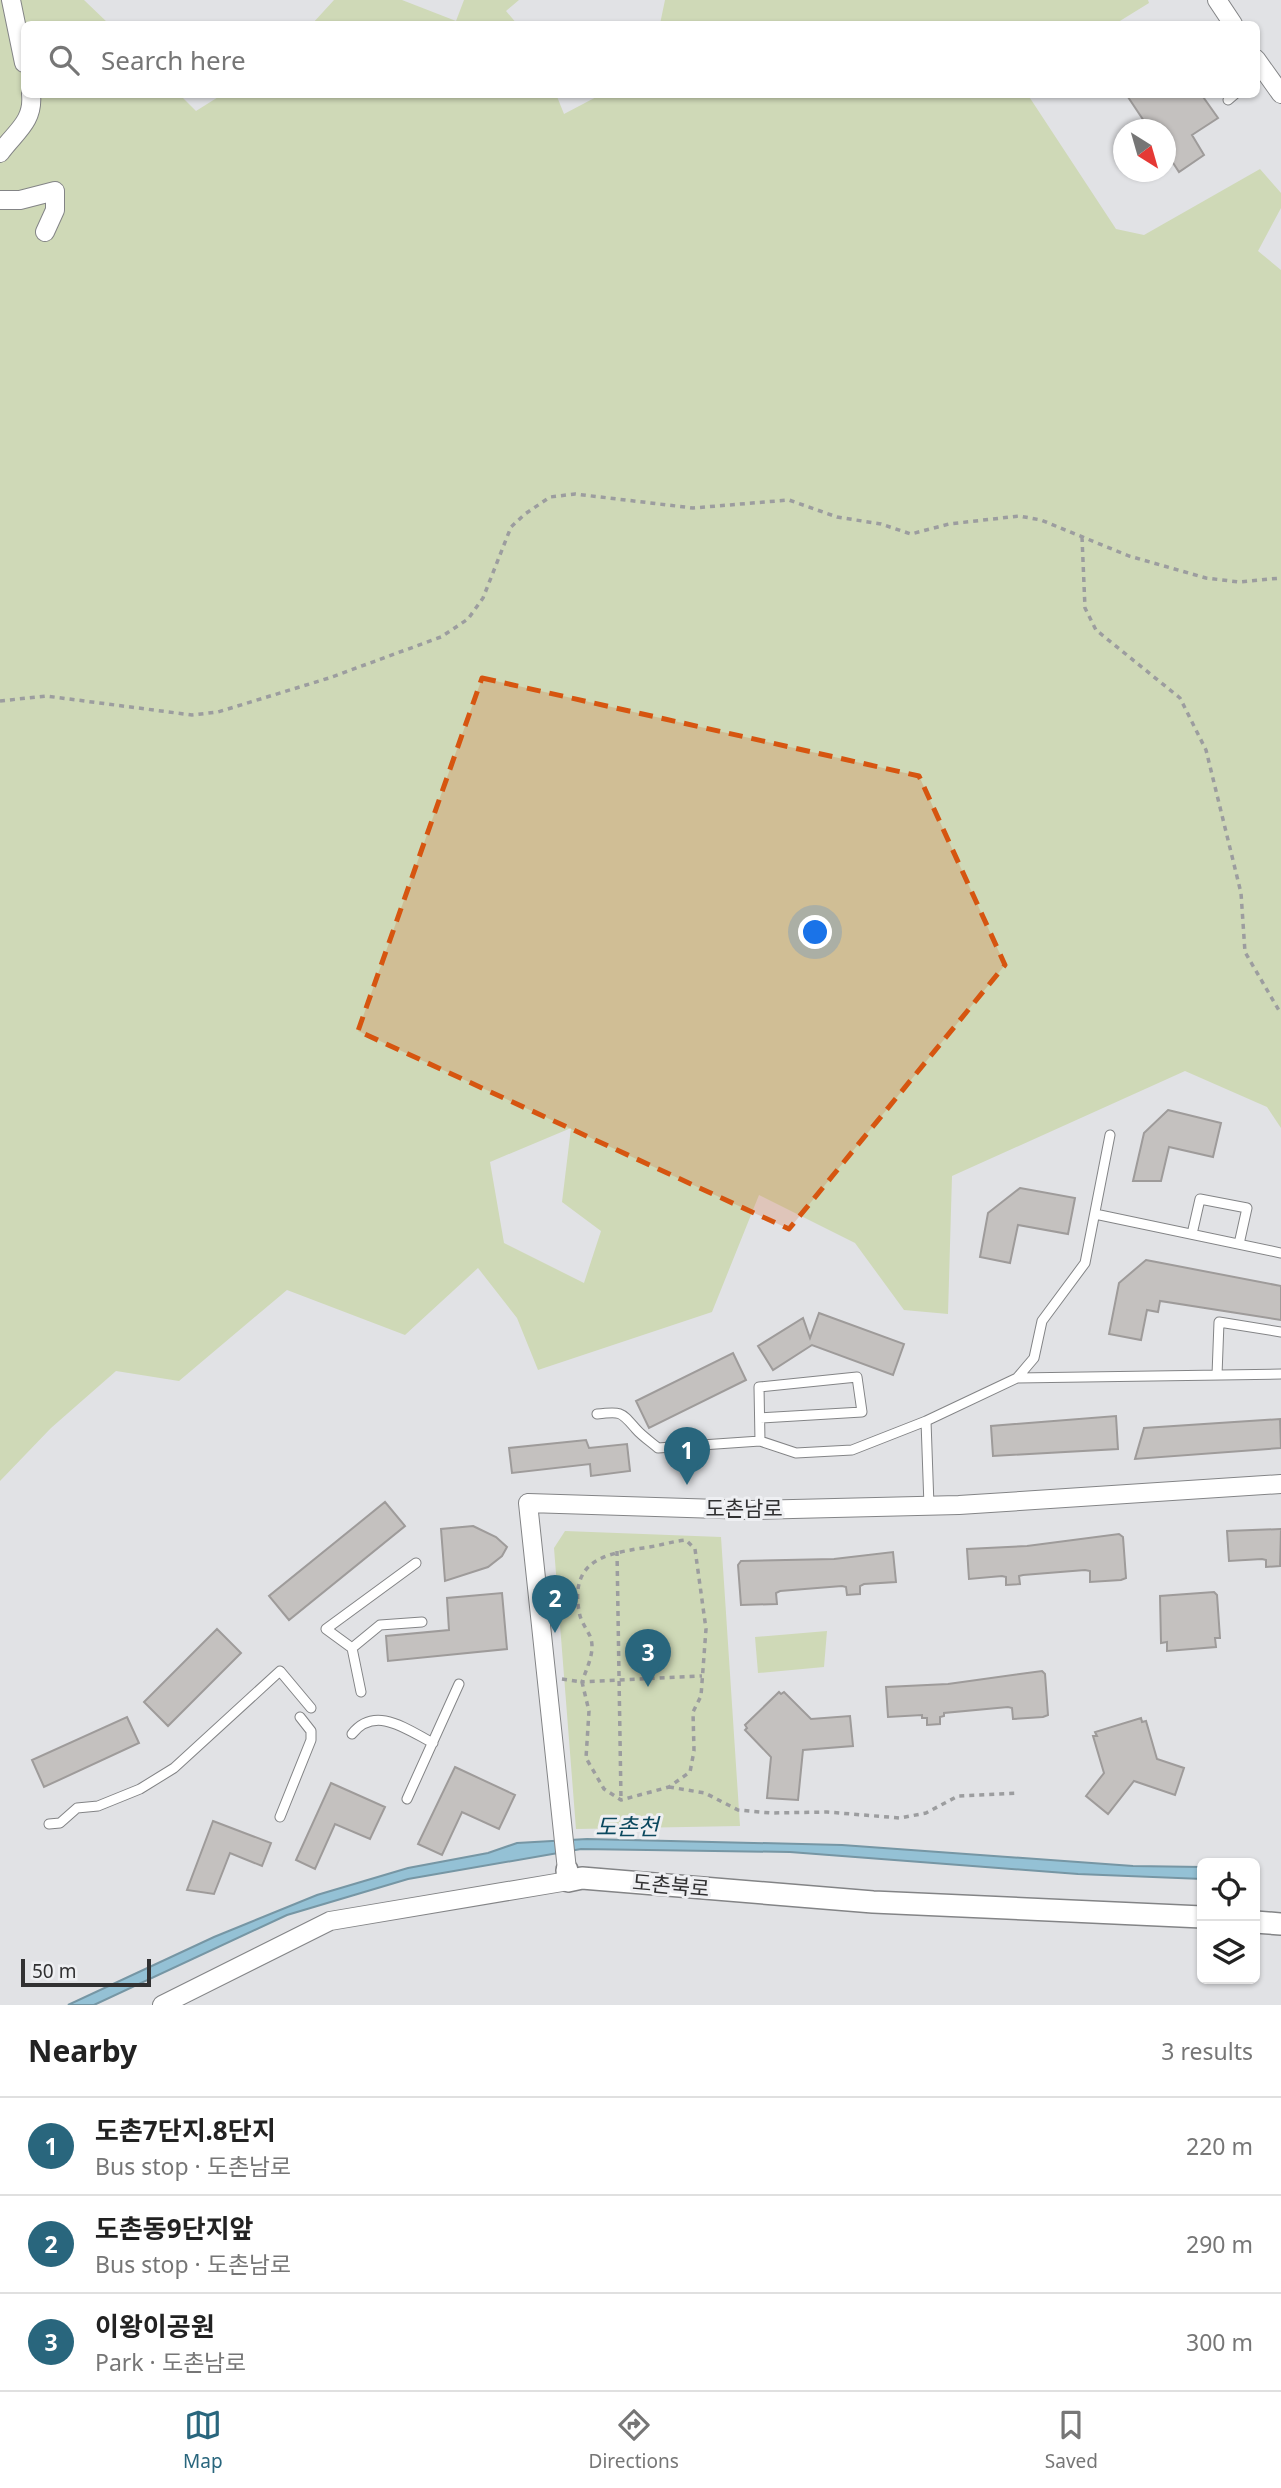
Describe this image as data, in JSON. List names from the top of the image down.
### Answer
{
  "streets": {
    "street": ["도촌남로", "도촌북로"]
  },
  "crossings": [
    ["도촌남로", "도촌북로"]
  ],
  "water": ["도촌천"],
  "scale_bar": "50 m",
  "north": "bottom right",
  "page": {
    "search": "Search here",
    "pins": ["1", "2", "3"],
    "scale": "50 m",
    "heading": ["Nearby", "3 results"],
    "list": [
      {
        "mark": "1",
        "name": "도촌7단지.8단지",
        "note": "Bus stop · 도촌남로",
        "value": "220 m"
      },
      {
        "mark": "2",
        "name": "도촌동9단지앞",
        "note": "Bus stop · 도촌남로",
        "value": "290 m"
      },
      {
        "mark": "3",
        "name": "이왕이공원",
        "note": "Park · 도촌남로",
        "value": "300 m"
      }
    ],
    "nav": ["Map", "Directions", "Saved"]
  }
}
